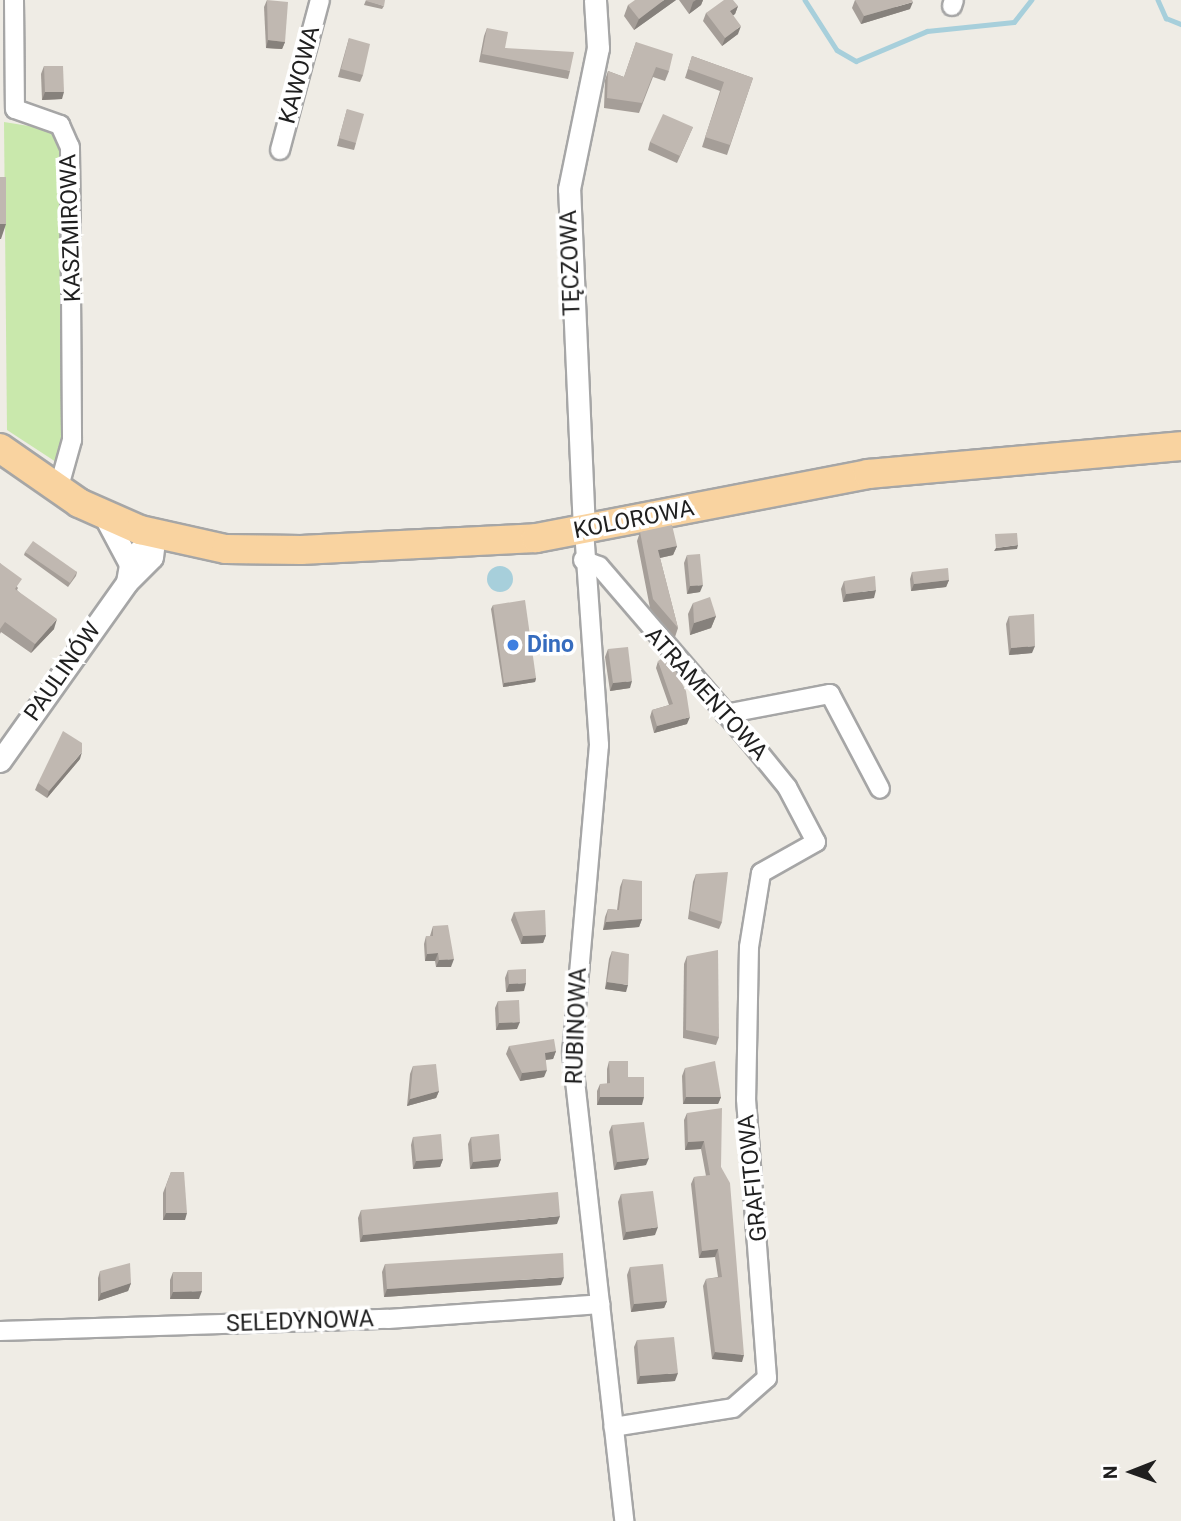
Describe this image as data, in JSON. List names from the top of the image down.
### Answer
{
  "streets": {
    "main road": ["KOLOROWA"],
    "street": [
      "KAWOWA",
      "KASZMIROWA",
      "TĘCZOWA",
      "PAULINÓW",
      "ATRAMENTOWA",
      "RUBINOWA",
      "GRAFITOWA",
      "SELEDYNOWA"
    ]
  },
  "crossings": [
    ["KASZMIROWA", "KOLOROWA"],
    ["TĘCZOWA", "KOLOROWA"],
    ["TĘCZOWA", "RUBINOWA"],
    ["KOLOROWA", "PAULINÓW"],
    ["KOLOROWA", "RUBINOWA"],
    ["ATRAMENTOWA", "RUBINOWA"],
    ["ATRAMENTOWA", "GRAFITOWA"],
    ["RUBINOWA", "GRAFITOWA"],
    ["RUBINOWA", "SELEDYNOWA"]
  ],
  "places": ["Dino"],
  "north": "left"
}
